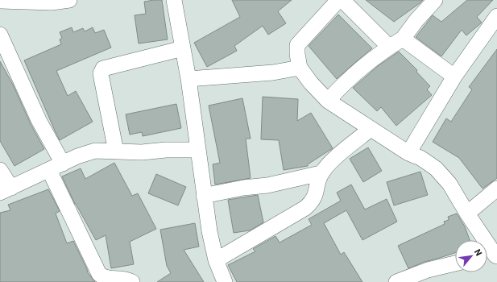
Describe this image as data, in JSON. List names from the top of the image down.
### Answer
{
  "north": "top right"
}
